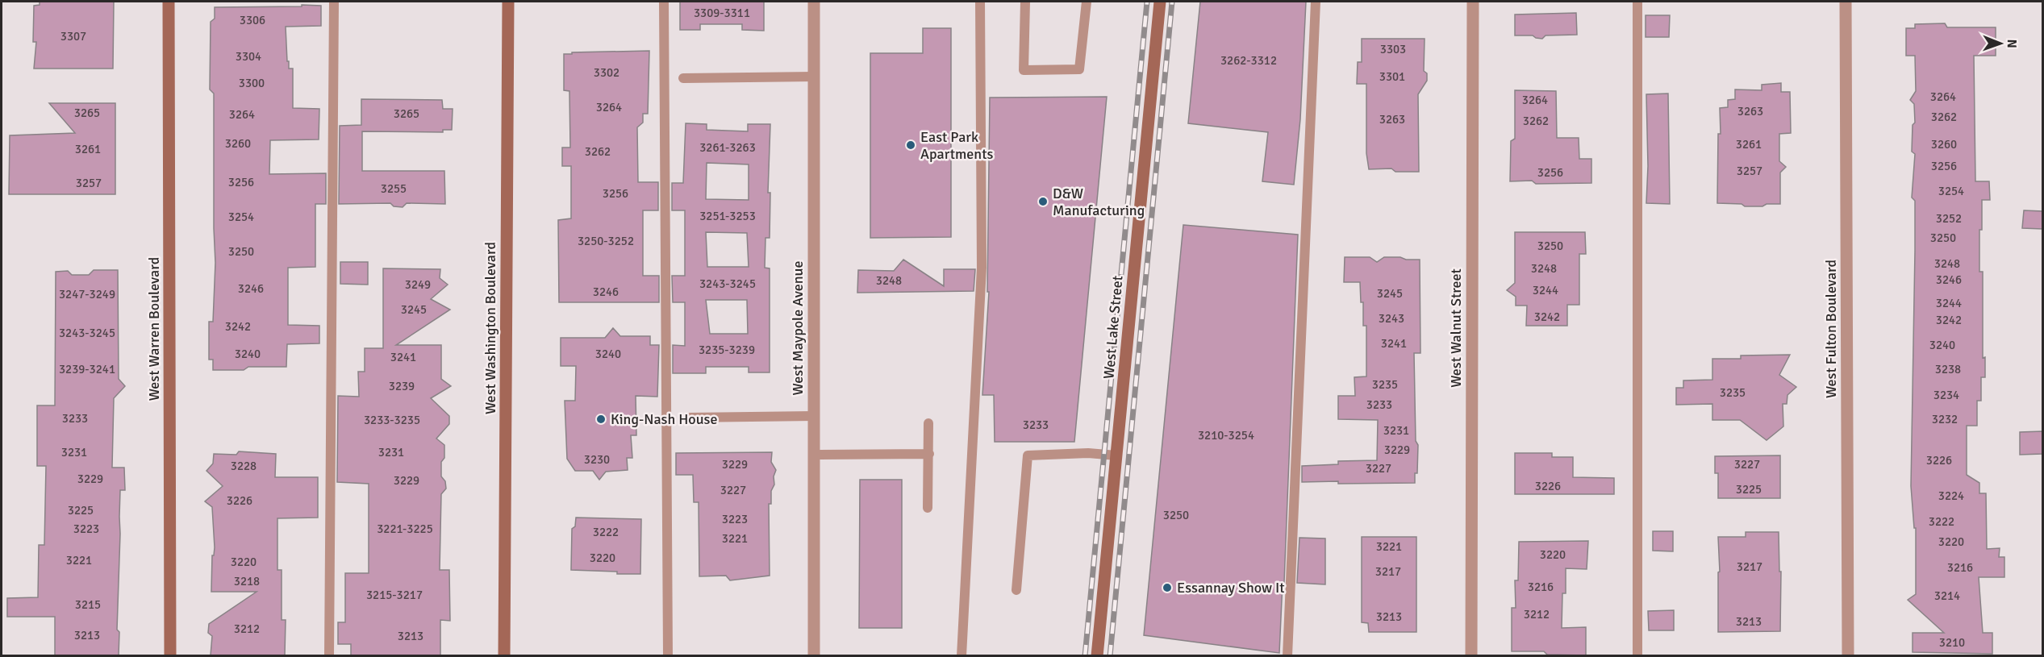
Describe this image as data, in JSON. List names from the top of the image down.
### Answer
{
  "streets": {
    "street": [
      "West Lake Street",
      "West Washington Boulevard",
      "West Maypole Avenue",
      "West Walnut Street",
      "West Warren Boulevard",
      "West Fulton Boulevard"
    ]
  },
  "places": [
    "East Park Apartments",
    "D&W Manufacturing",
    "King-Nash House",
    "Essannay Show It"
  ],
  "house_numbers": [
    "3309-3311",
    "3306",
    "3307",
    "3303",
    "3304",
    "3262-3312",
    "3302",
    "3301",
    "3300",
    "3264",
    "3264",
    "3264",
    "3263",
    "3265",
    "3265",
    "3264",
    "3262",
    "3263",
    "3262",
    "3260",
    "3261",
    "3260",
    "3261-3263",
    "3261",
    "3262",
    "3256",
    "3257",
    "3256",
    "3256",
    "3257",
    "3255",
    "3254",
    "3256",
    "3251-3253",
    "3254",
    "3252",
    "3250",
    "3250-3252",
    "3250",
    "3250",
    "3248",
    "3248",
    "3246",
    "3248",
    "3243-3245",
    "3249",
    "3246",
    "3244",
    "3246",
    "3245",
    "3247-3249",
    "3244",
    "3245",
    "3242",
    "3243",
    "3242",
    "3242",
    "3243-3245",
    "3241",
    "3240",
    "3235-3239",
    "3240",
    "3240",
    "3241",
    "3239-3241",
    "3238",
    "3235",
    "3239",
    "3235",
    "3234",
    "3233",
    "3233",
    "3232",
    "3233-3235",
    "3233",
    "3231",
    "3210-3254",
    "3229",
    "3231",
    "3231",
    "3230",
    "3226",
    "3229",
    "3227",
    "3228",
    "3227",
    "3229",
    "3229",
    "3226",
    "3225",
    "3227",
    "3224",
    "3226",
    "3225",
    "3250",
    "3223",
    "3222",
    "3223",
    "3221-3225",
    "3222",
    "3221",
    "3220",
    "3221",
    "3220",
    "3220",
    "3221",
    "3220",
    "3217",
    "3216",
    "3217",
    "3218",
    "3216",
    "3215-3217",
    "3214",
    "3215",
    "3212",
    "3213",
    "3213",
    "3212",
    "3213",
    "3213",
    "3210"
  ],
  "north": "right"
}
